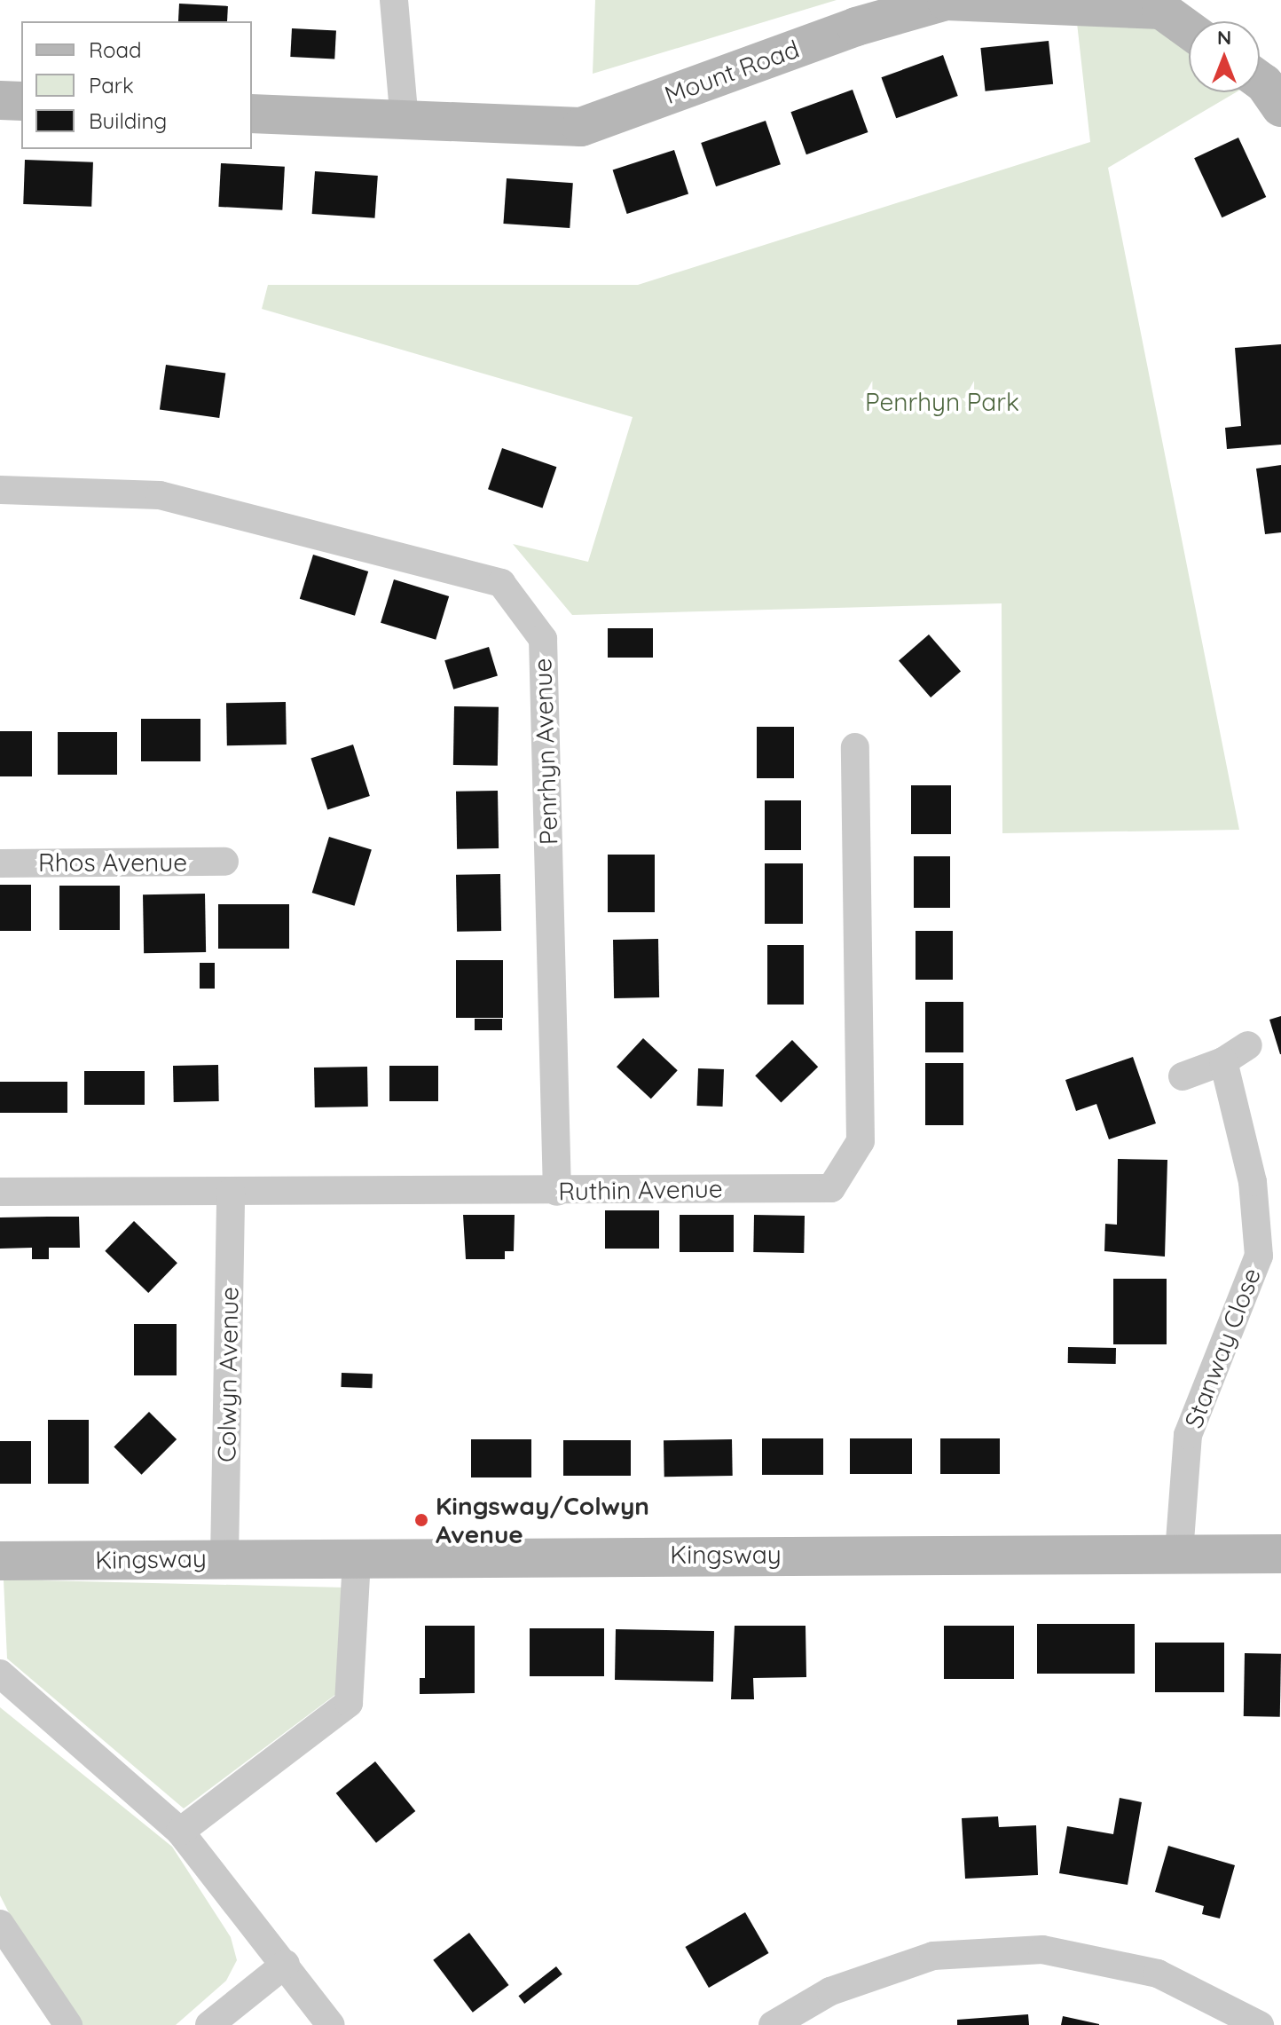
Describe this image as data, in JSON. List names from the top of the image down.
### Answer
{
  "streets": {
    "street": [
      "Mount Road",
      "Penrhyn Avenue",
      "Rhos Avenue",
      "Ruthin Avenue",
      "Stanway Close",
      "Colwyn Avenue",
      "Kingsway"
    ]
  },
  "crossings": [
    ["Penrhyn Avenue", "Ruthin Avenue"],
    ["Ruthin Avenue", "Colwyn Avenue"],
    ["Stanway Close", "Kingsway"],
    ["Colwyn Avenue", "Kingsway"]
  ],
  "parks": ["Penrhyn Park"],
  "places": ["Kingsway/Colwyn Avenue"],
  "legend": ["Road", "Park", "Building"],
  "north": "top"
}
